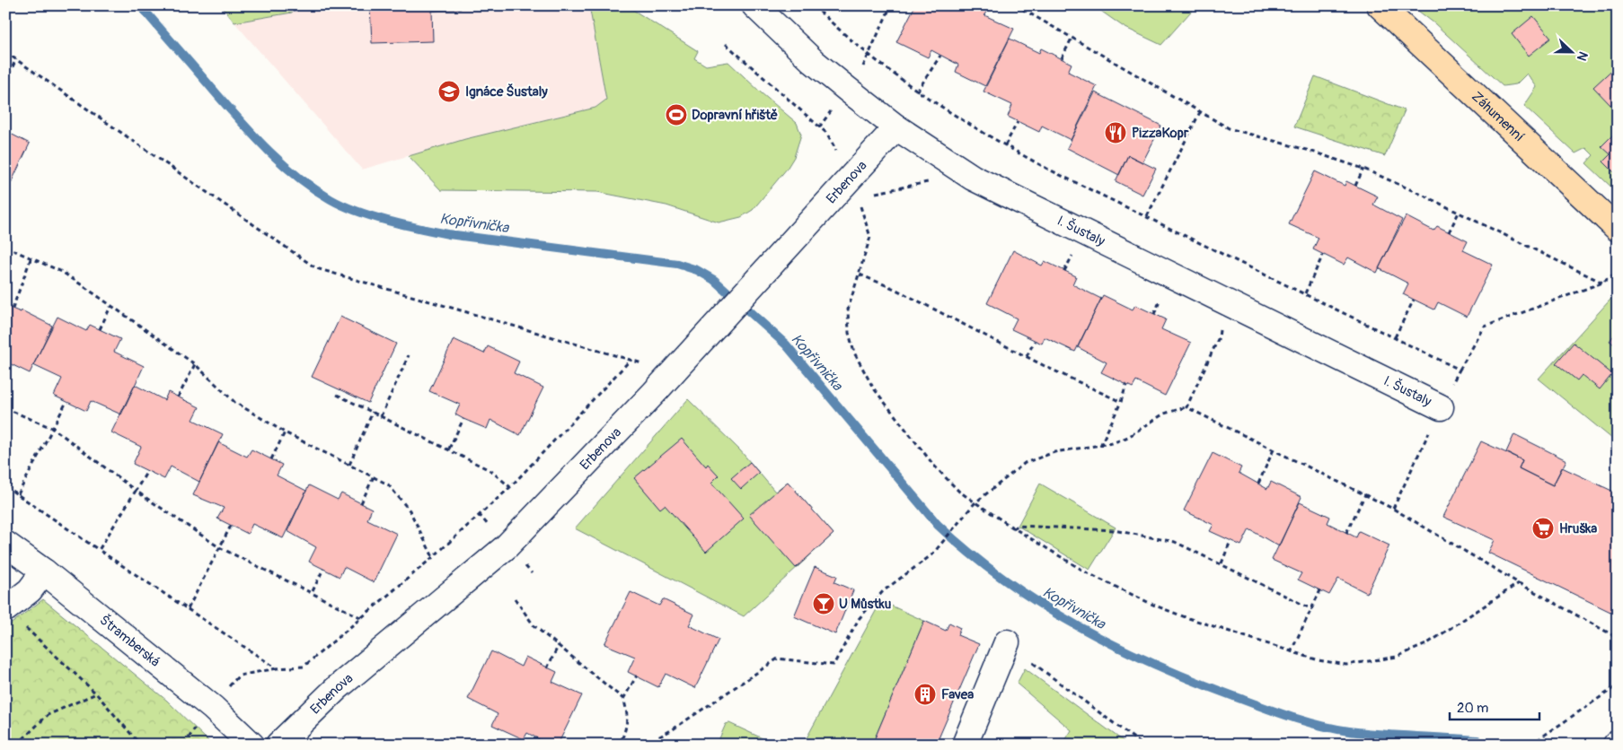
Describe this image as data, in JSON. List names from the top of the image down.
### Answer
{
  "streets": {
    "main road": ["Záhumenní"],
    "street": ["Erbenova", "I. Šustaly", "Štramberská"]
  },
  "crossings": [
    ["Erbenova", "I. Šustaly"]
  ],
  "water": ["Kopřivnička"],
  "places": {
    "school or university": ["Ignáce Šustaly"],
    "sports": ["Dopravní hřiště"],
    "restaurant": ["PizzaKopr"],
    "supermarket": ["Hruška"],
    "bar": ["U Můstku"],
    "building": ["Favea"]
  },
  "scale_bar": "20 m",
  "north": "right"
}
